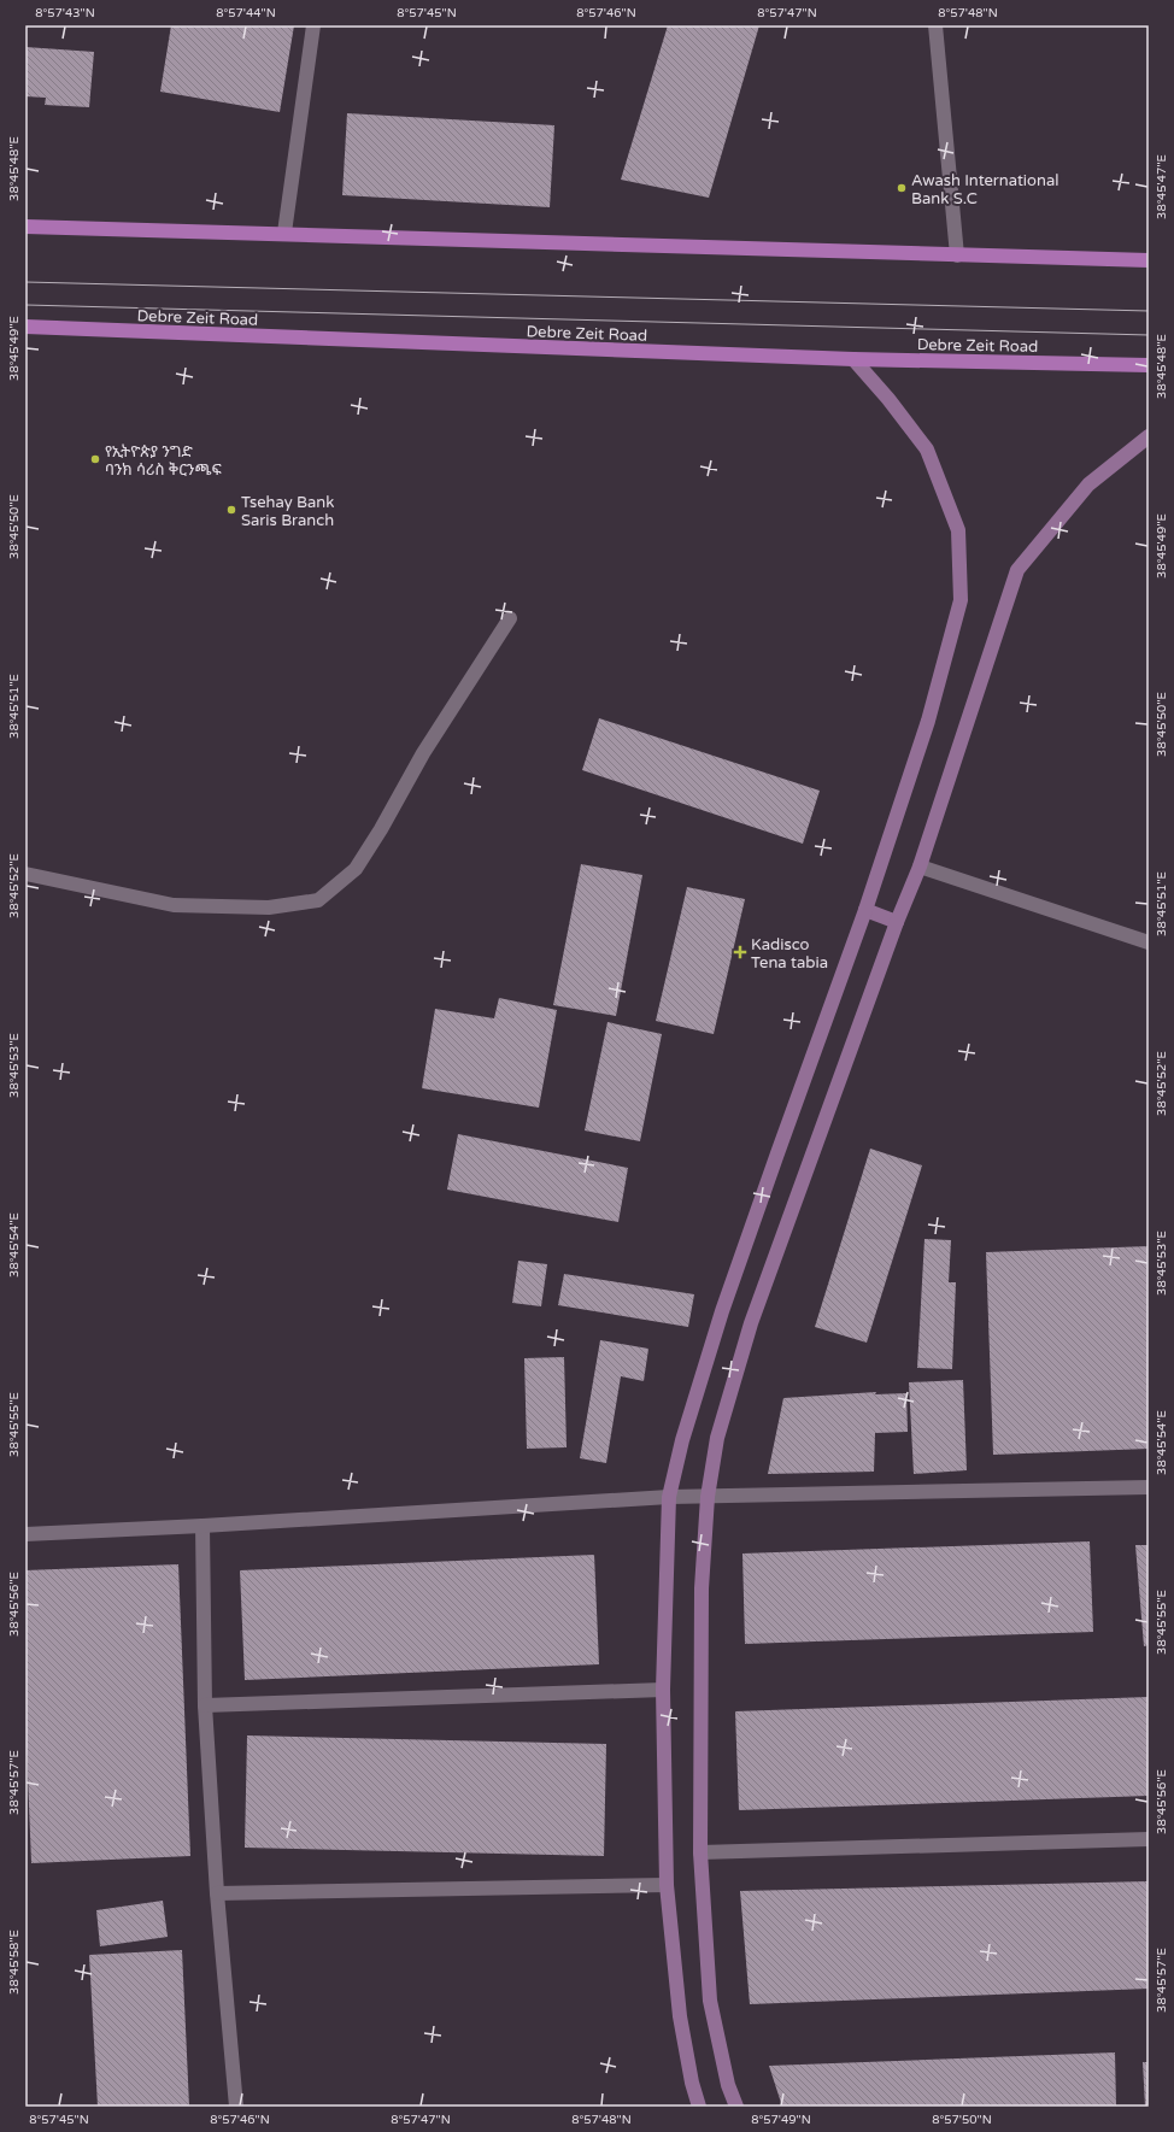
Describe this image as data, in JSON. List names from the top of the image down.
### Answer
{
  "streets": {
    "main road": ["Debre Zeit Road"]
  },
  "places": {
    "other": ["Awash International Bank S.C", "የኢትዮጵያ ንግድ ባንክ ሳሪስ ቅርንጫፍ", "Tsehay Bank Saris Branch"],
    "health": ["Kadisco Tena tabia"]
  },
  "coordinates": [
    "8°57'43\"N",
    "8°57'44\"N",
    "8°57'45\"N",
    "8°57'46\"N",
    "8°57'47\"N",
    "8°57'48\"N",
    "38°45'48\"E",
    "38°45'47\"E",
    "38°45'49\"E",
    "38°45'50\"E",
    "38°45'51\"E",
    "38°45'52\"E",
    "38°45'53\"E",
    "38°45'54\"E",
    "38°45'55\"E",
    "38°45'56\"E",
    "38°45'57\"E",
    "38°45'58\"E",
    "8°57'49\"N",
    "8°57'50\"N"
  ]
}
